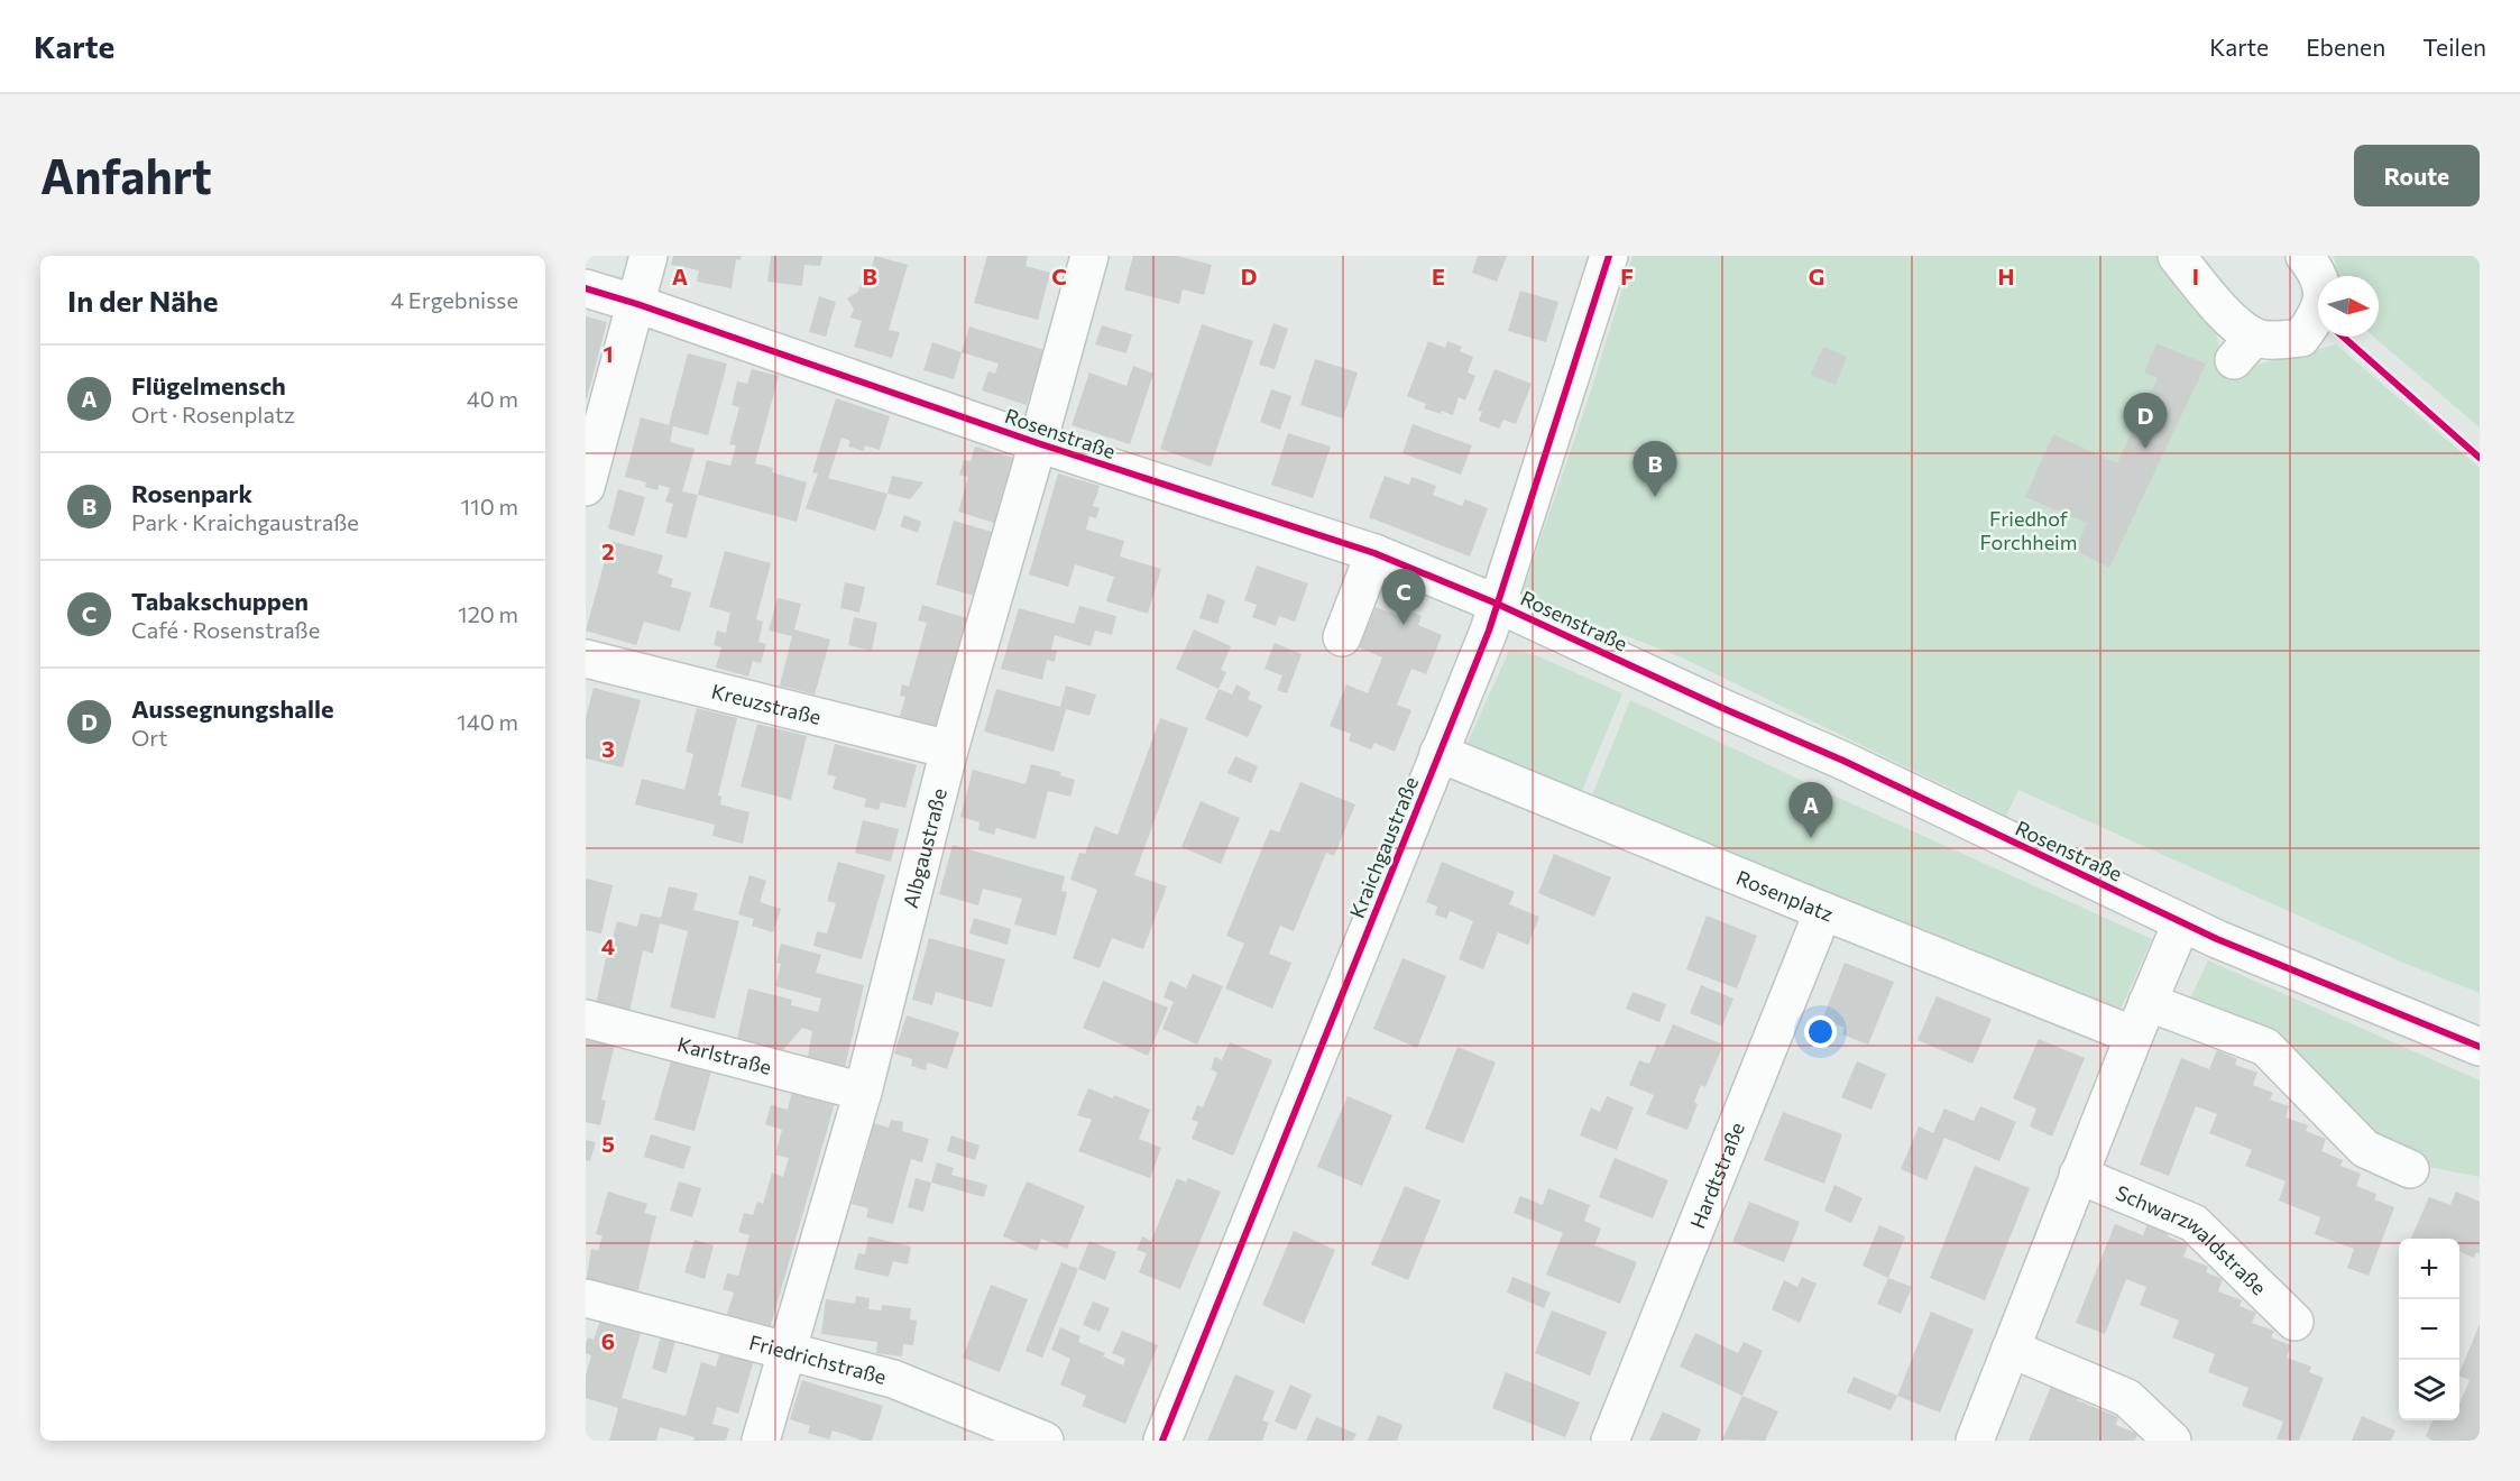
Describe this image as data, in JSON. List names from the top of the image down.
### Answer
{
  "streets": {
    "street": [
      "Rosenstraße",
      "Kreuzstraße",
      "Kraichgaustraße",
      "Albgaustraße",
      "Rosenplatz",
      "Karlstraße",
      "Hardtstraße",
      "Schwarzwaldstraße",
      "Friedrichstraße"
    ]
  },
  "crossings": [
    ["Rosenstraße", "Kraichgaustraße"],
    ["Rosenstraße", "Albgaustraße"],
    ["Kreuzstraße", "Albgaustraße"],
    ["Kraichgaustraße", "Rosenplatz"],
    ["Albgaustraße", "Karlstraße"],
    ["Albgaustraße", "Friedrichstraße"],
    ["Rosenplatz", "Hardtstraße"]
  ],
  "parks": ["Friedhof Forchheim"],
  "north": "right",
  "page": {
    "header": "Karte",
    "nav": ["Karte", "Ebenen", "Teilen"],
    "buttons": "Route",
    "title": "Anfahrt",
    "heading": ["In der Nähe", "4 Ergebnisse"],
    "list": [
      {
        "mark": "A",
        "name": "Flügelmensch",
        "note": "Ort · Rosenplatz",
        "value": "40 m"
      },
      {
        "mark": "B",
        "name": "Rosenpark",
        "note": "Park · Kraichgaustraße",
        "value": "110 m"
      },
      {
        "mark": "C",
        "name": "Tabakschuppen",
        "note": "Café · Rosenstraße",
        "value": "120 m"
      },
      {
        "mark": "D",
        "name": "Aussegnungshalle",
        "note": "Ort",
        "value": "140 m"
      }
    ],
    "pins": [
      "D",
      "B",
      "C",
      "A"
    ],
    "map_buttons": ["+", "−"]
  },
  "grid": {
    "columns": [
      "A",
      "B",
      "C",
      "D",
      "E",
      "F",
      "G",
      "H",
      "I"
    ],
    "rows": [
      "1",
      "2",
      "3",
      "4",
      "5",
      "6"
    ]
  }
}
